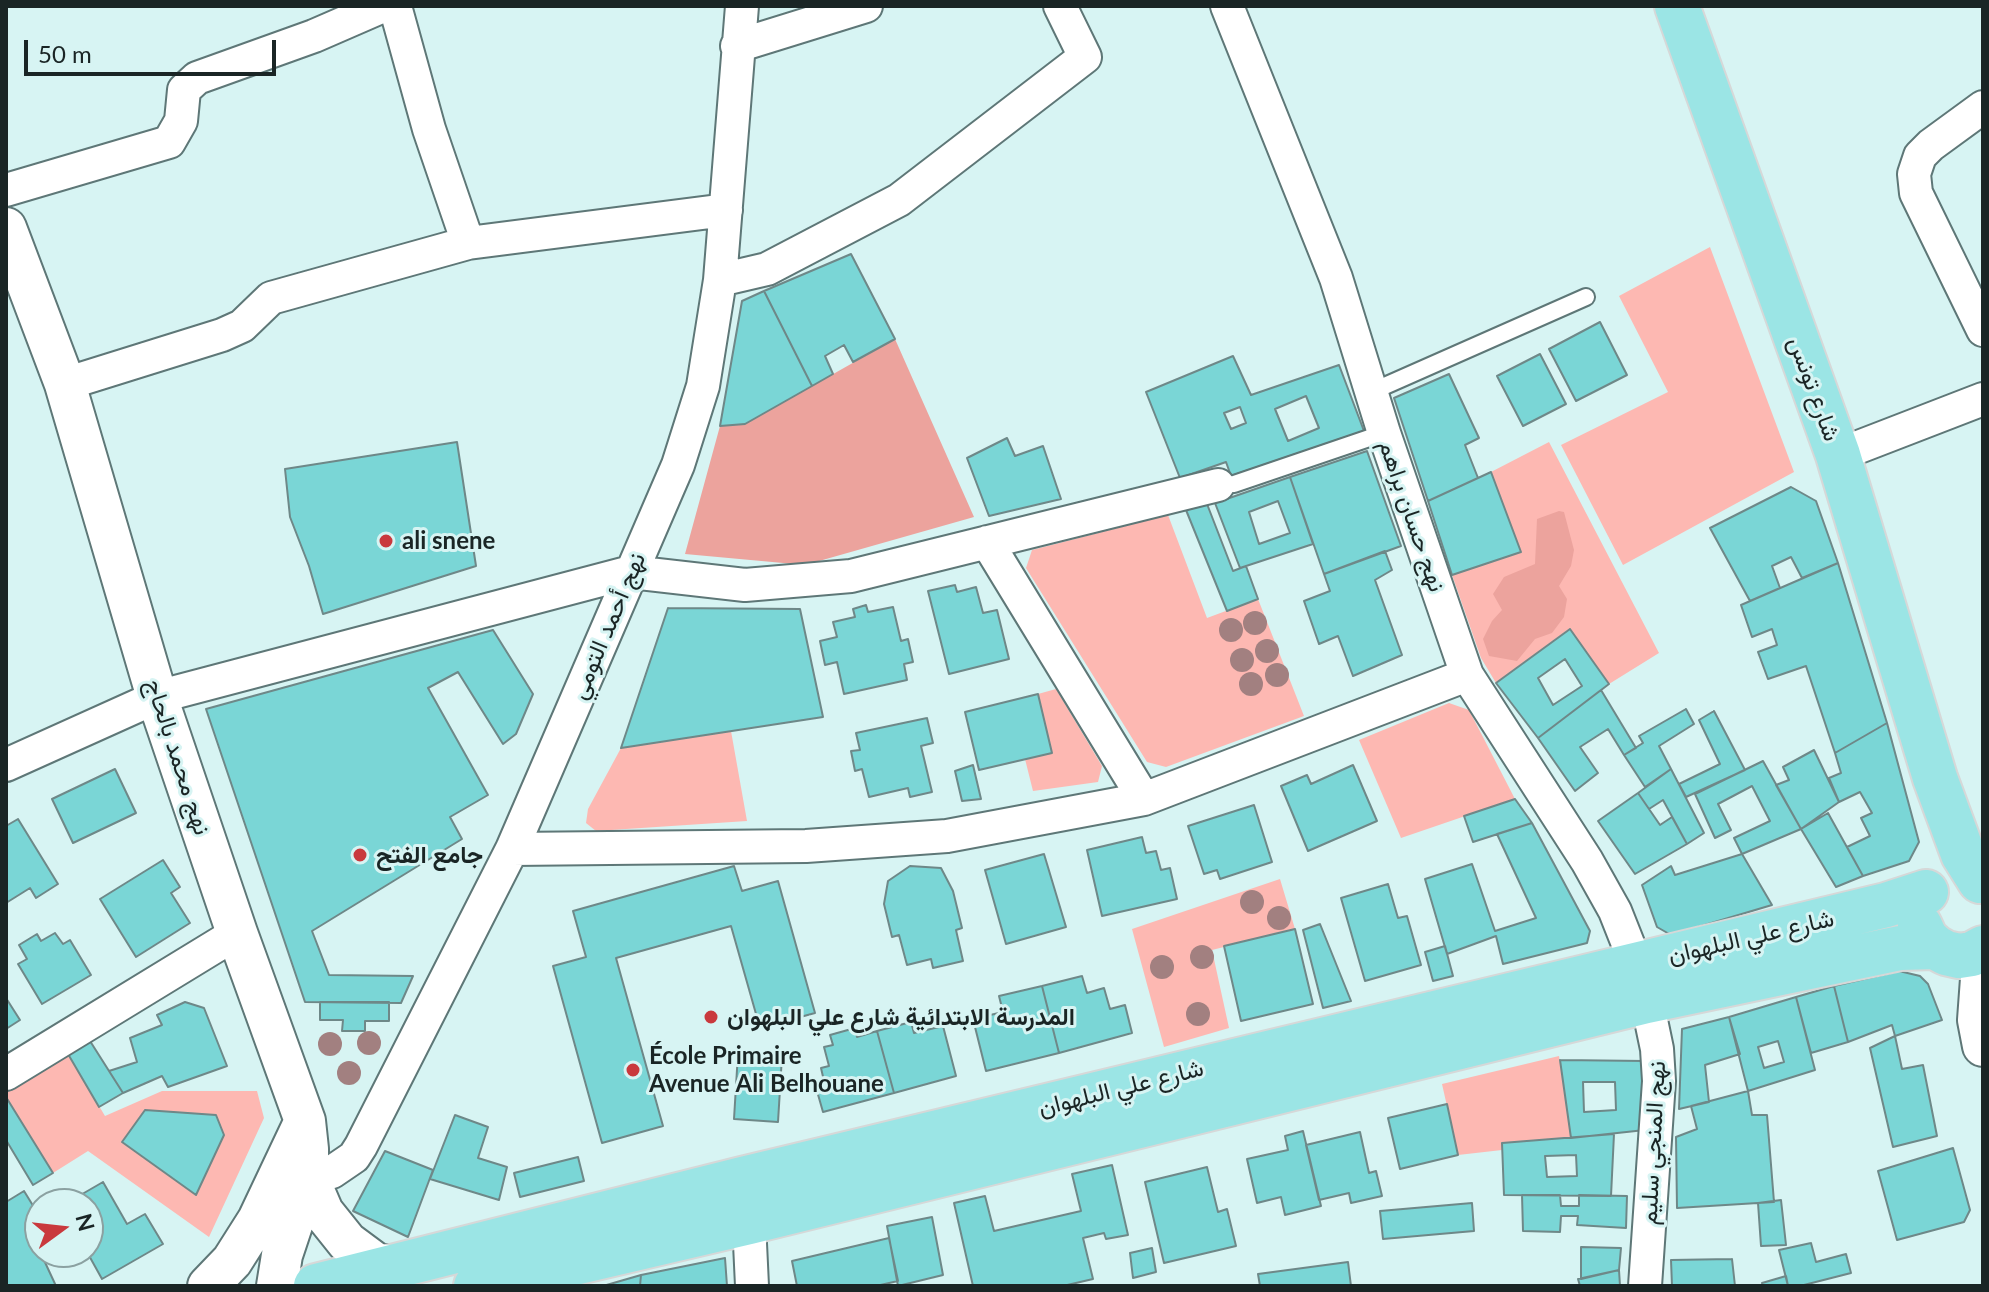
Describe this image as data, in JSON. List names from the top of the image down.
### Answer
{
  "streets": {
    "main road": ["شارع تونس", "شارع علي البلهوان"],
    "street": [
      "نهج حسان براهم",
      "نهج أحمد التومي",
      "نهج محمد بالحاج",
      "نهج المنجي سليم"
    ]
  },
  "crossings": [
    ["شارع تونس", "شارع علي البلهوان"],
    ["نهج حسان براهم", "شارع علي البلهوان"],
    ["نهج حسان براهم", "نهج المنجي سليم"],
    ["نهج أحمد التومي", "نهج محمد بالحاج"],
    ["شارع علي البلهوان", "نهج المنجي سليم"]
  ],
  "places": [
    "ali snene",
    "جامع الفتح",
    "المدرسة الابتدائية شارع علي البلهوان",
    "École Primaire Avenue Ali Belhouane"
  ],
  "scale_bar": "50 m",
  "north": "right"
}
